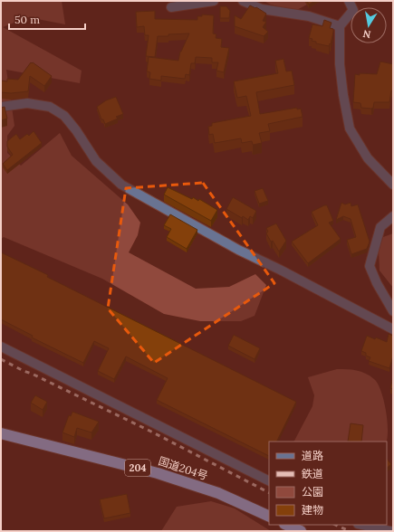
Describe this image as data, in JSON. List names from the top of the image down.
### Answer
{
  "streets": {
    "highway": ["204", "国道204号"]
  },
  "legend": [
    "道路",
    "鉄道",
    "公園",
    "建物"
  ],
  "scale_bar": "50 m",
  "north": "bottom"
}
